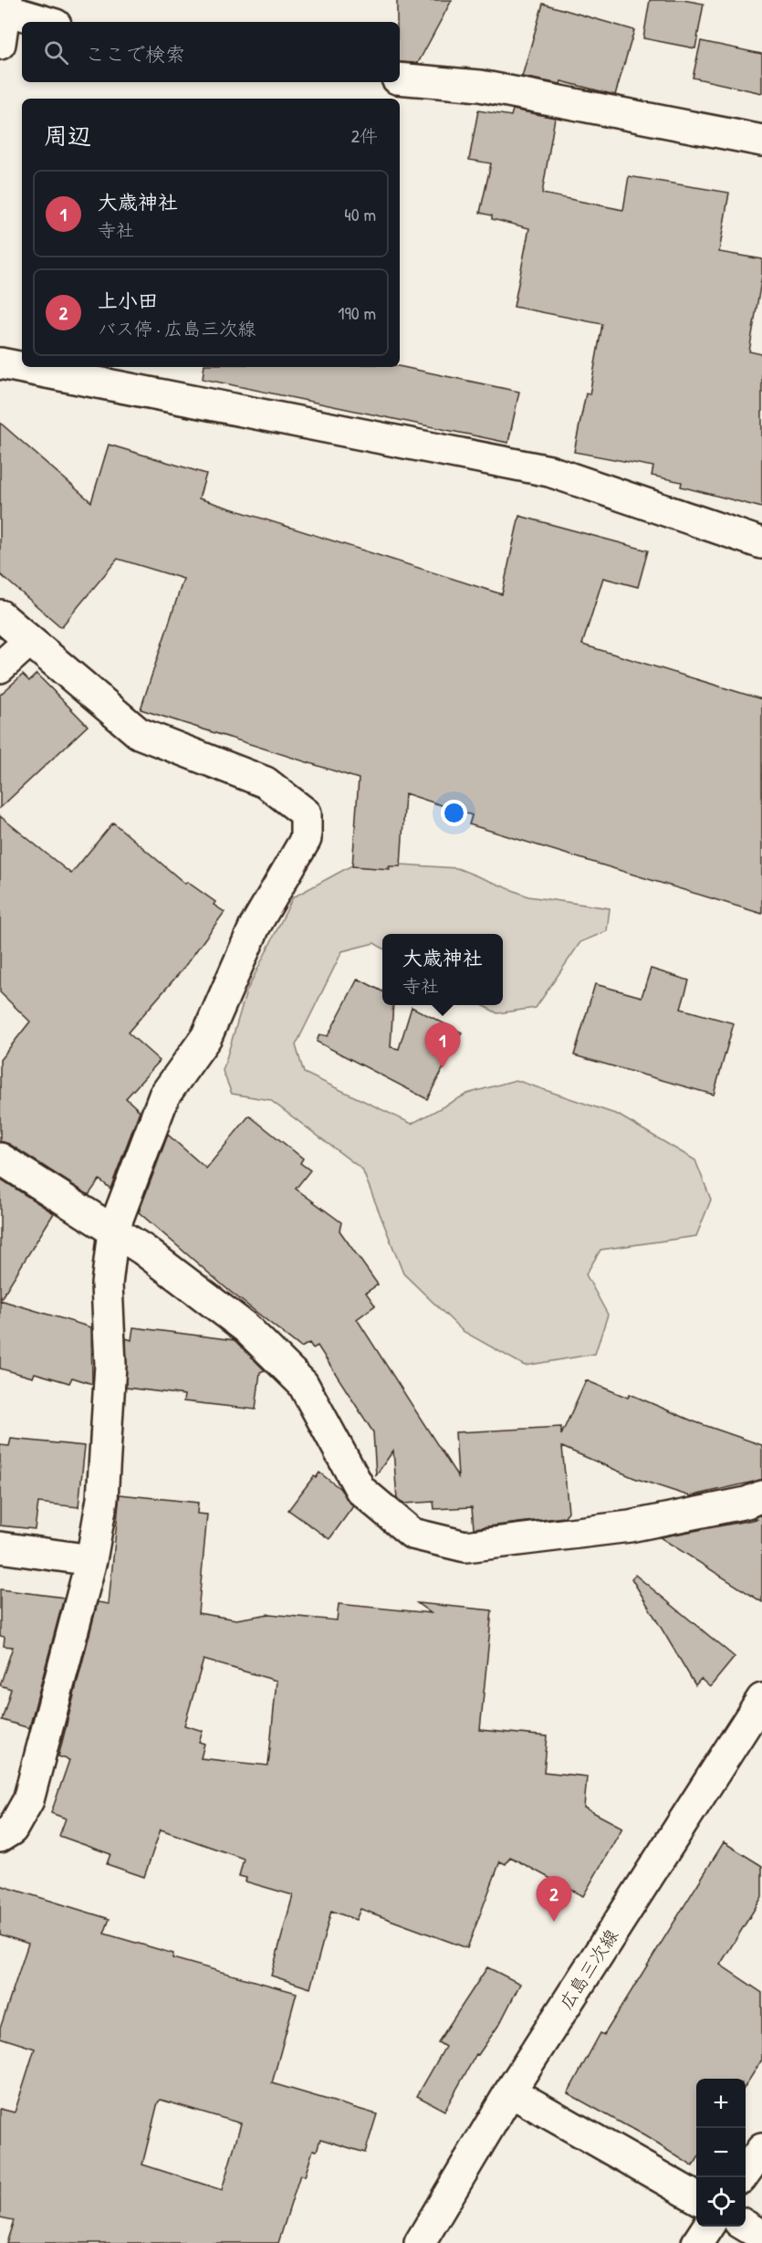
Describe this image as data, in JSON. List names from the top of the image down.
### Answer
{
  "streets": {
    "street": ["広島三次線"]
  },
  "page": {
    "search": "ここで検索",
    "heading": ["周辺", "2件"],
    "list": [
      {
        "mark": "1",
        "name": "大歳神社",
        "note": "寺社",
        "value": "40 m"
      },
      {
        "mark": "2",
        "name": "上小田",
        "note": "バス停 · 広島三次線",
        "value": "190 m"
      }
    ],
    "popup": ["大歳神社", "寺社"],
    "pins": ["1", "2"],
    "map_buttons": ["+", "−"]
  }
}
